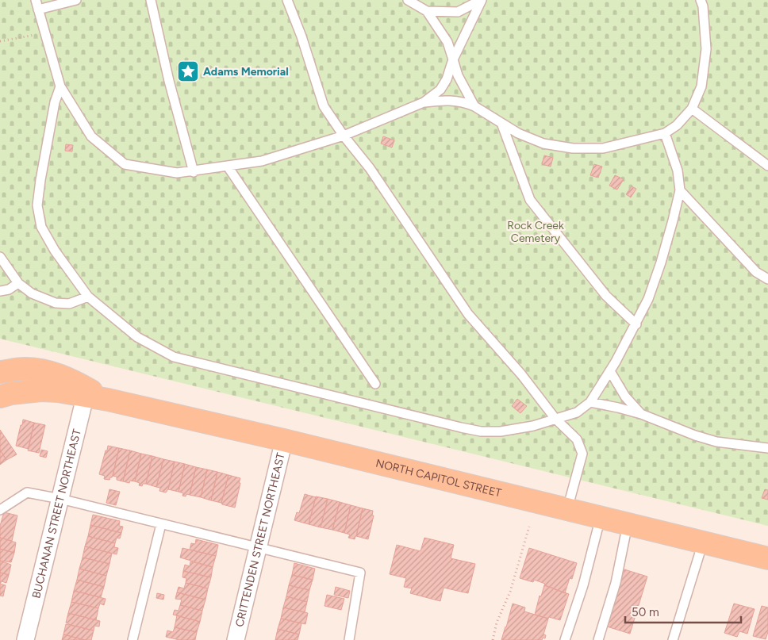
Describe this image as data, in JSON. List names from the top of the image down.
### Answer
{
  "streets": {
    "main road": ["NORTH CAPITOL STREET"],
    "street": ["BUCHANAN STREET NORTHEAST", "CRITTENDEN STREET NORTHEAST"]
  },
  "crossings": [
    ["NORTH CAPITOL STREET", "BUCHANAN STREET NORTHEAST"],
    ["NORTH CAPITOL STREET", "CRITTENDEN STREET NORTHEAST"]
  ],
  "parks": ["Rock Creek Cemetery"],
  "places": {
    "place": ["Adams Memorial"]
  },
  "scale_bar": "50 m"
}
